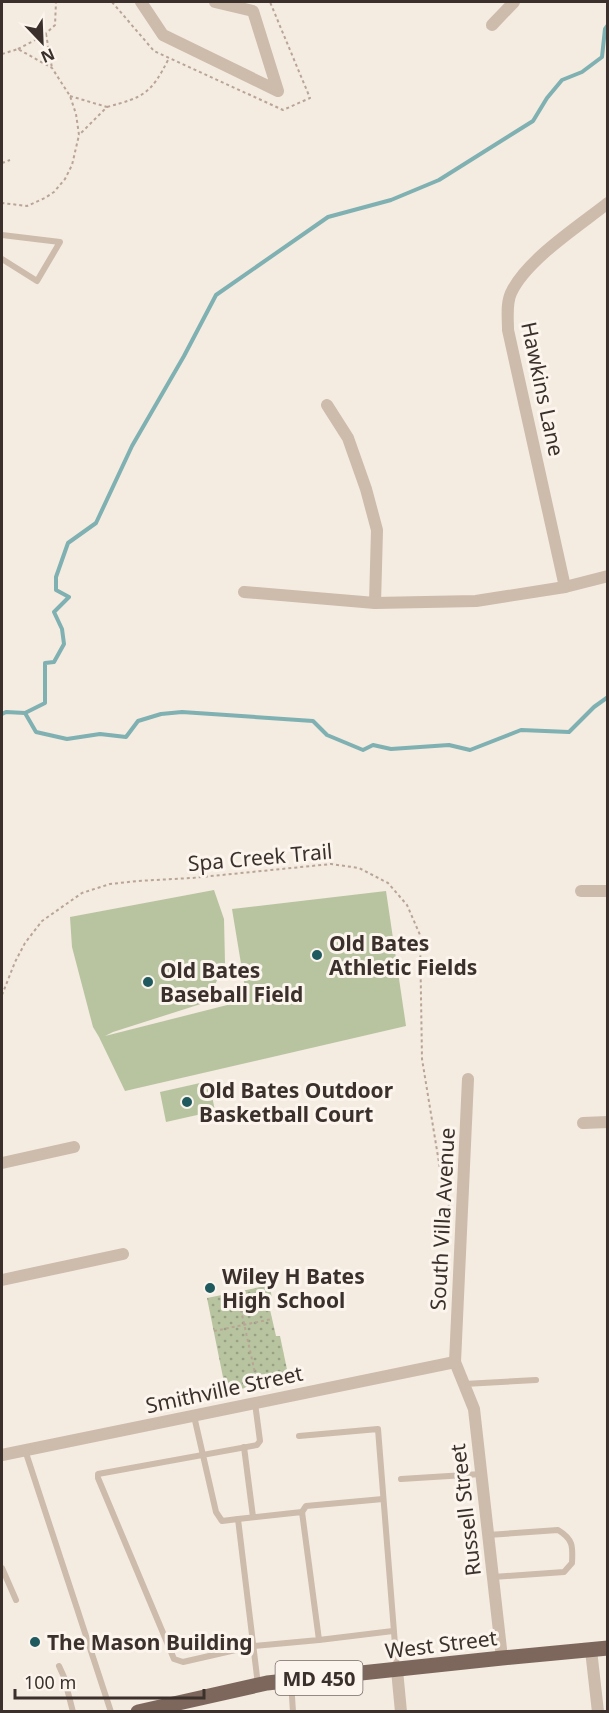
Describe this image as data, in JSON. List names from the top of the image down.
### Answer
{
  "streets": {
    "main road": ["West Street", "MD 450"],
    "street": [
      "Hawkins Lane",
      "South Villa Avenue",
      "Smithville Street",
      "Russell Street"
    ],
    "path": ["Spa Creek Trail"]
  },
  "crossings": [
    ["Spa Creek Trail", "South Villa Avenue"],
    ["South Villa Avenue", "Smithville Street"],
    ["South Villa Avenue", "Russell Street"],
    ["Smithville Street", "Russell Street"],
    ["Russell Street", "West Street"]
  ],
  "places": [
    "Old Bates Athletic Fields",
    "Old Bates Baseball Field",
    "Old Bates Outdoor Basketball Court",
    "Wiley H Bates High School",
    "The Mason Building"
  ],
  "scale_bar": "100 m",
  "north": "bottom right"
}
